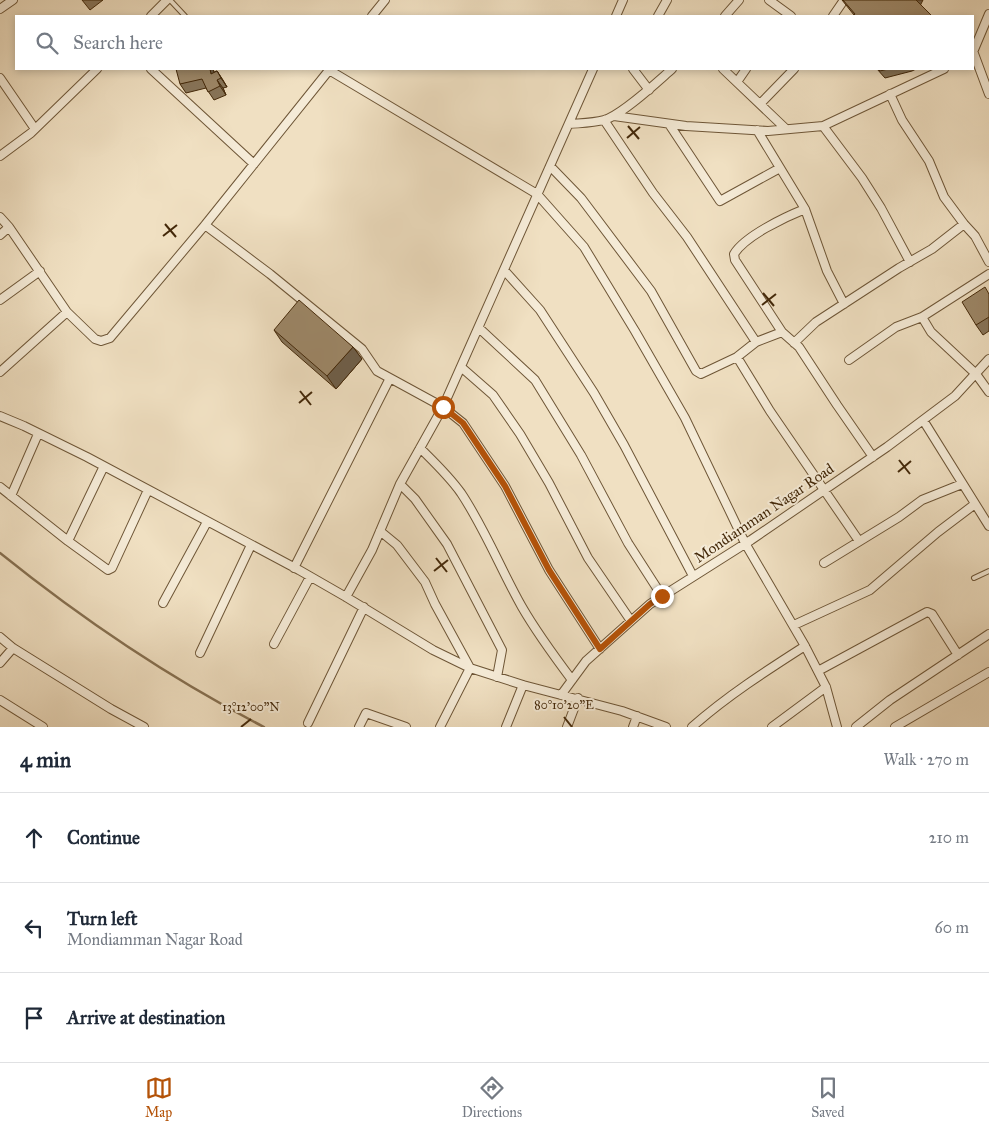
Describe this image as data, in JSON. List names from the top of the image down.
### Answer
{
  "streets": {
    "street": ["Mondiamman Nagar Road"]
  },
  "page": {
    "search": "Search here",
    "heading": ["4 min", "Walk · 270 m"],
    "list": [
      ["Continue", "210 m"],
      ["Turn left", "Mondiamman Nagar Road", "60 m"],
      "Arrive at destination"
    ],
    "nav": ["Map", "Directions", "Saved"]
  },
  "coordinates": ["80°10'20\"E", "13°12'00\"N"]
}
